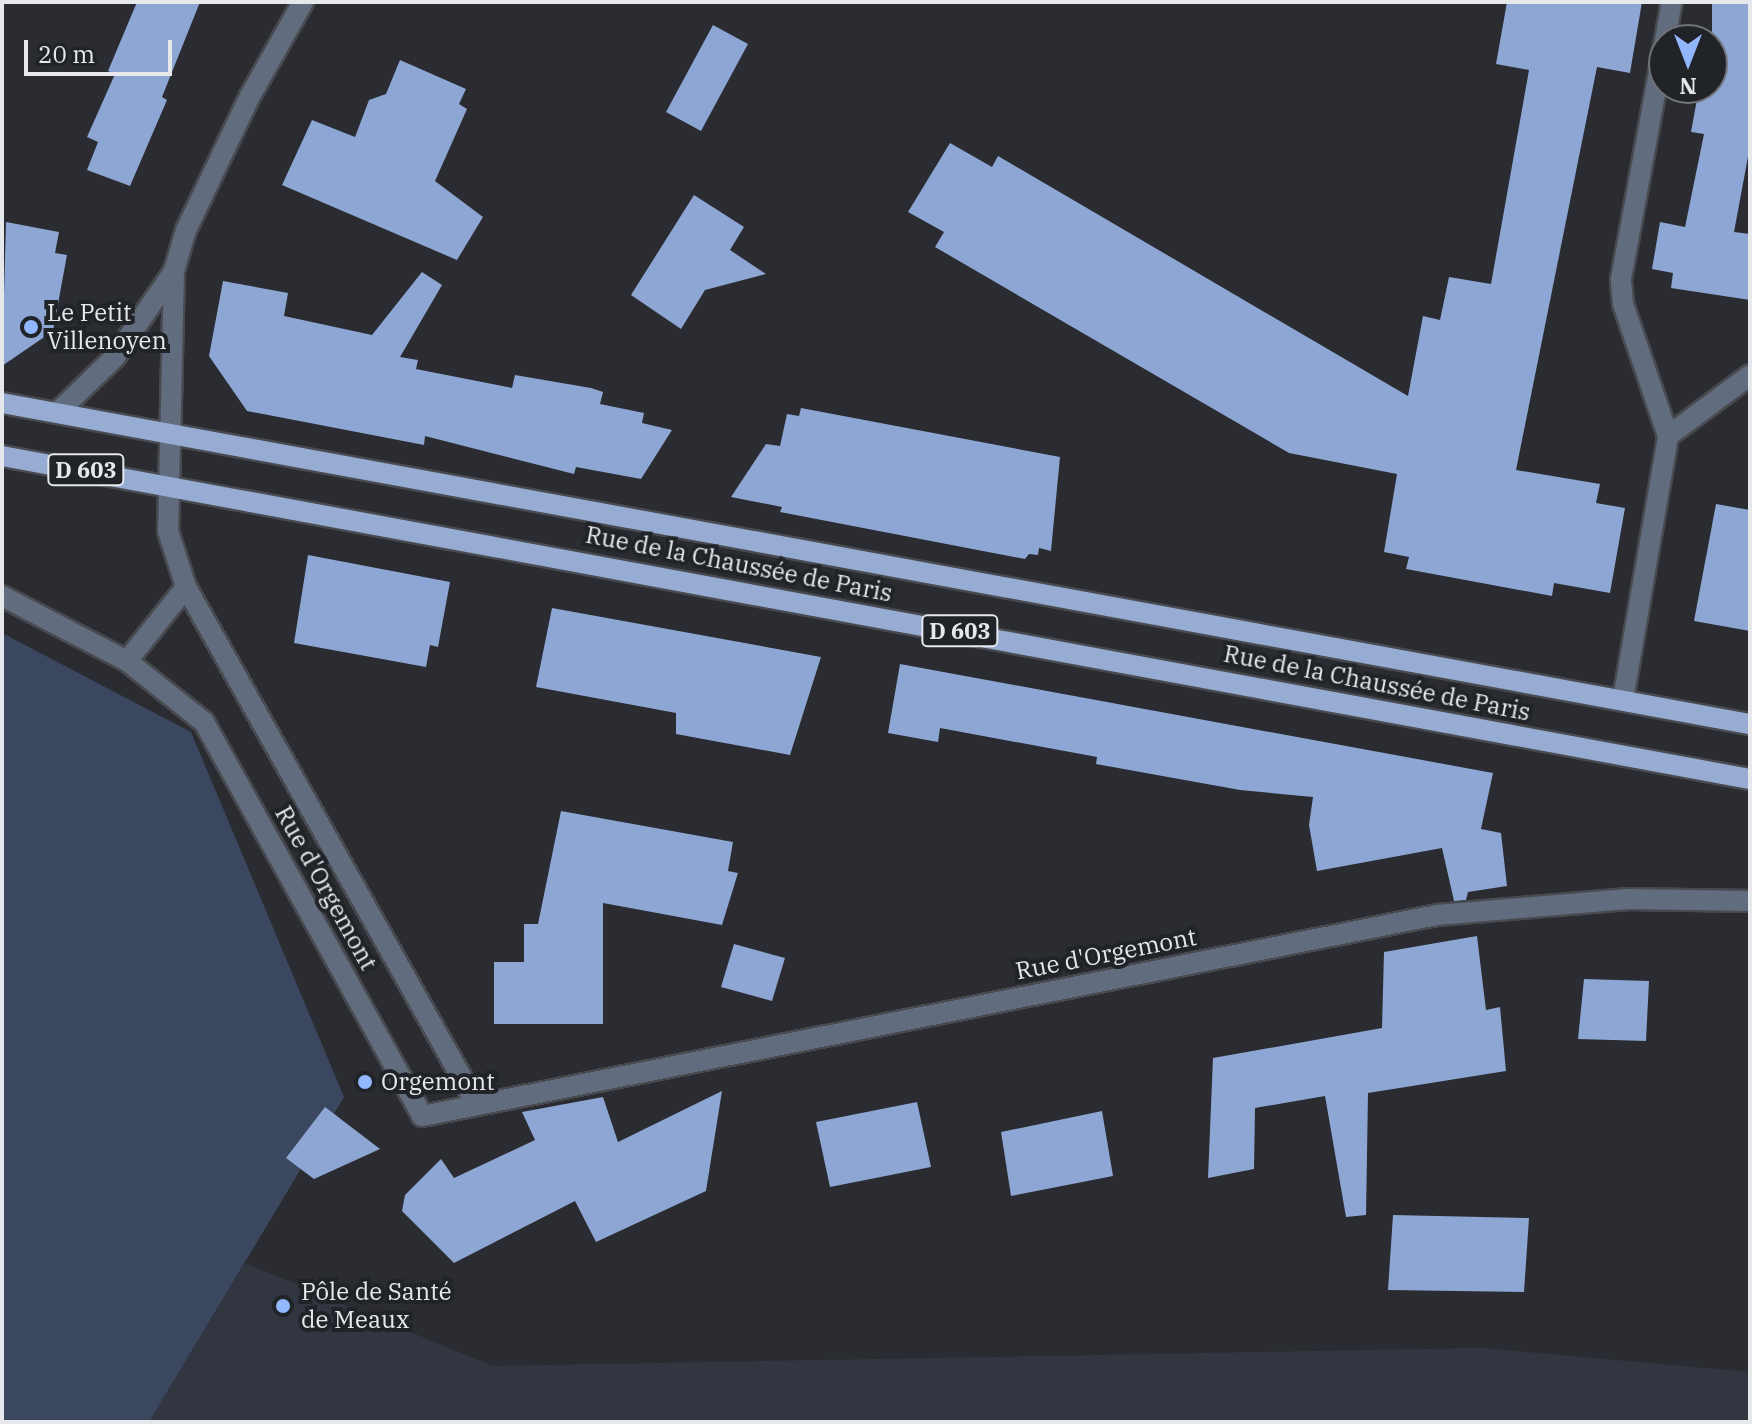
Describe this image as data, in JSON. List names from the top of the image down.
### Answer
{
  "streets": {
    "main road": ["D 603", "Rue de la Chaussée de Paris"],
    "street": ["Rue d'Orgemont"]
  },
  "crossings": [
    ["Rue de la Chaussée de Paris", "Rue d'Orgemont"]
  ],
  "places": ["Le Petit Villenoyen", "Orgemont", "Pôle de Santé de Meaux"],
  "scale_bar": "20 m",
  "north": "bottom"
}
